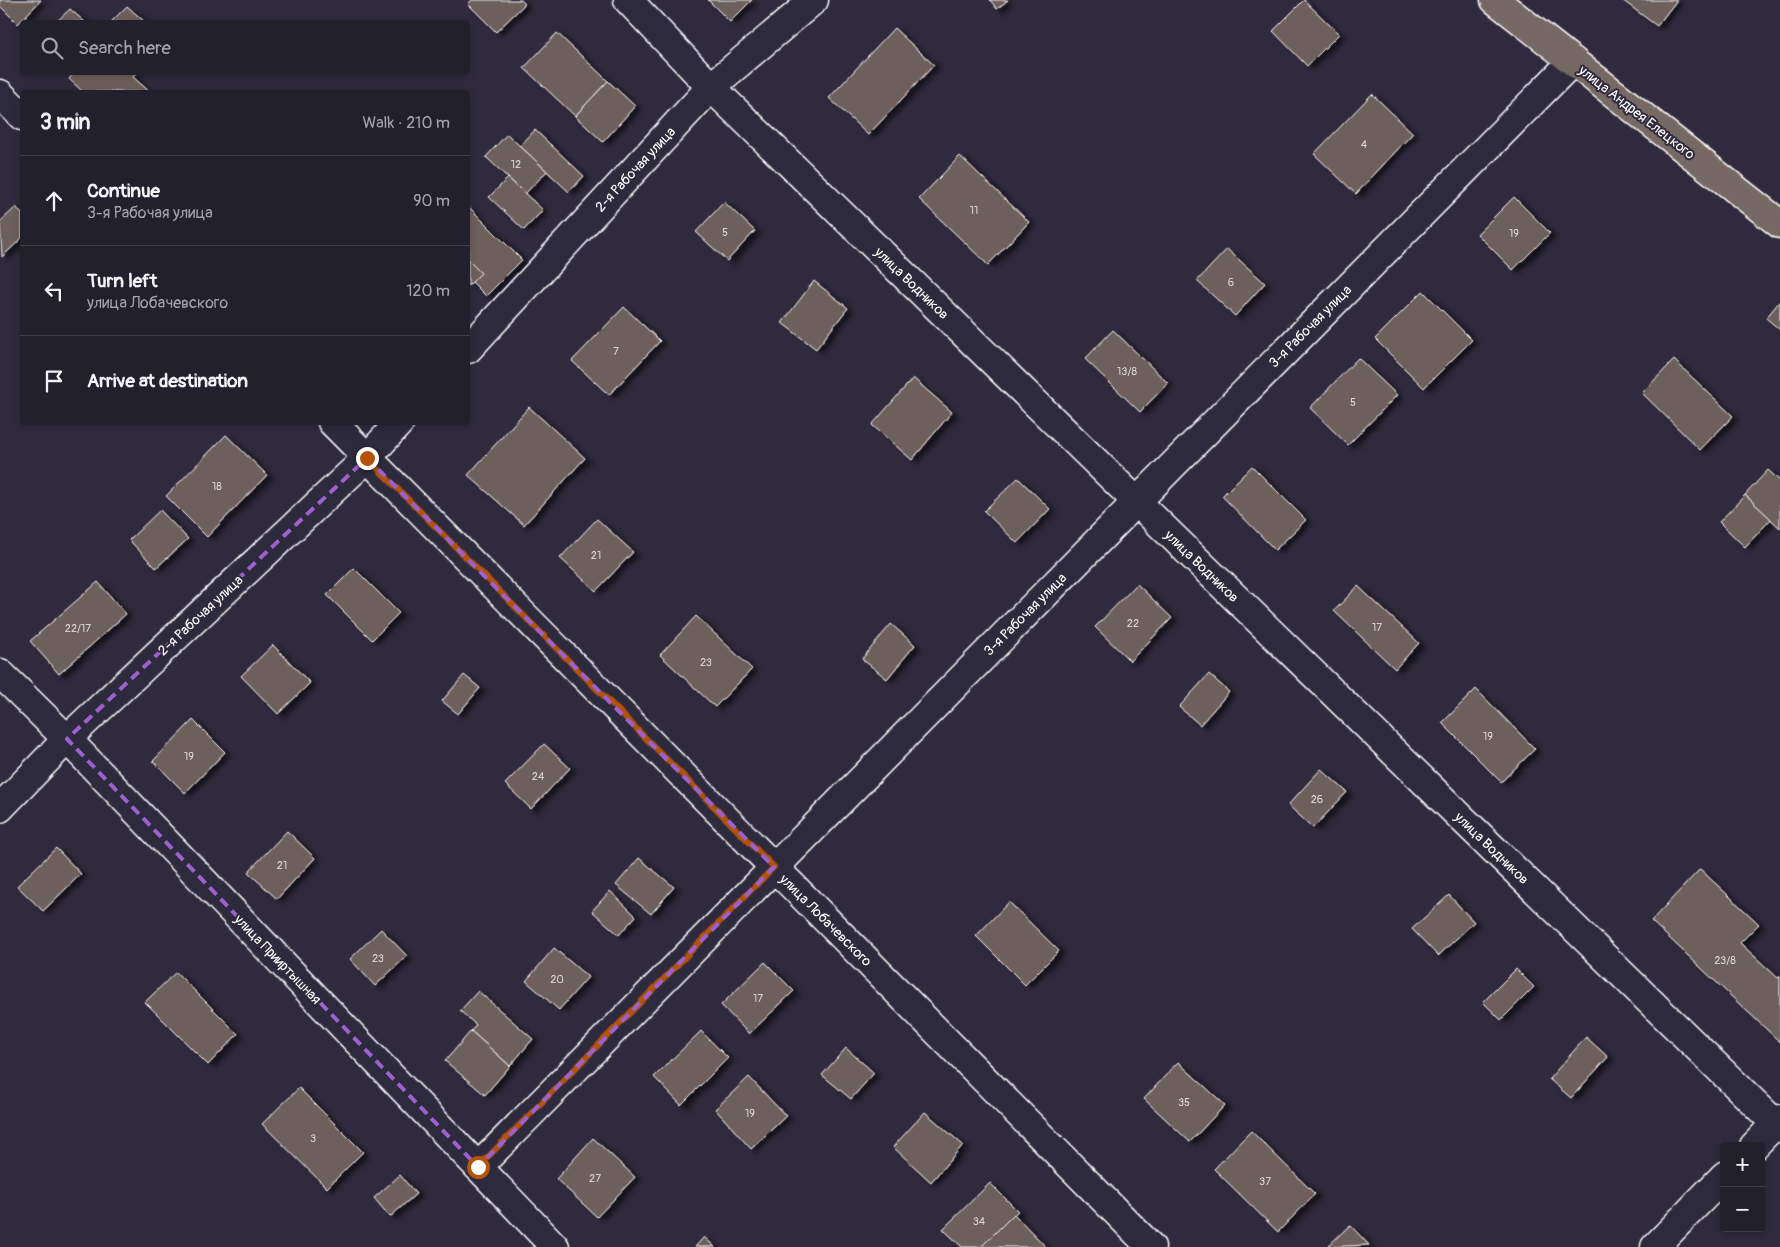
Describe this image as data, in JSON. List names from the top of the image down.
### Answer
{
  "streets": {
    "main road": ["улица Андрея Елецкого"],
    "street": [
      "2-я Рабочая улица",
      "улица Водников",
      "3-я Рабочая улица",
      "улица Лобачевского",
      "улица Прииртышная"
    ]
  },
  "crossings": [
    ["улица Андрея Елецкого", "3-я Рабочая улица"],
    ["2-я Рабочая улица", "улица Водников"],
    ["2-я Рабочая улица", "улица Лобачевского"],
    ["2-я Рабочая улица", "улица Прииртышная"],
    ["улица Водников", "3-я Рабочая улица"],
    ["3-я Рабочая улица", "улица Лобачевского"],
    ["3-я Рабочая улица", "улица Прииртышная"]
  ],
  "house_numbers": [
    "4",
    "12",
    "11",
    "5",
    "19",
    "6",
    "7",
    "13/8",
    "5",
    "18",
    "21",
    "22",
    "17",
    "22/17",
    "23",
    "19",
    "19",
    "24",
    "26",
    "21",
    "23",
    "23/8",
    "20",
    "17",
    "35",
    "19",
    "3",
    "27",
    "37",
    "34"
  ],
  "page": {
    "search": "Search here",
    "heading": ["3 min", "Walk · 210 m"],
    "list": [
      ["Continue", "3-я Рабочая улица", "90 m"],
      ["Turn left", "улица Лобачевского", "120 m"],
      "Arrive at destination"
    ],
    "map_buttons": ["+", "−"]
  }
}
